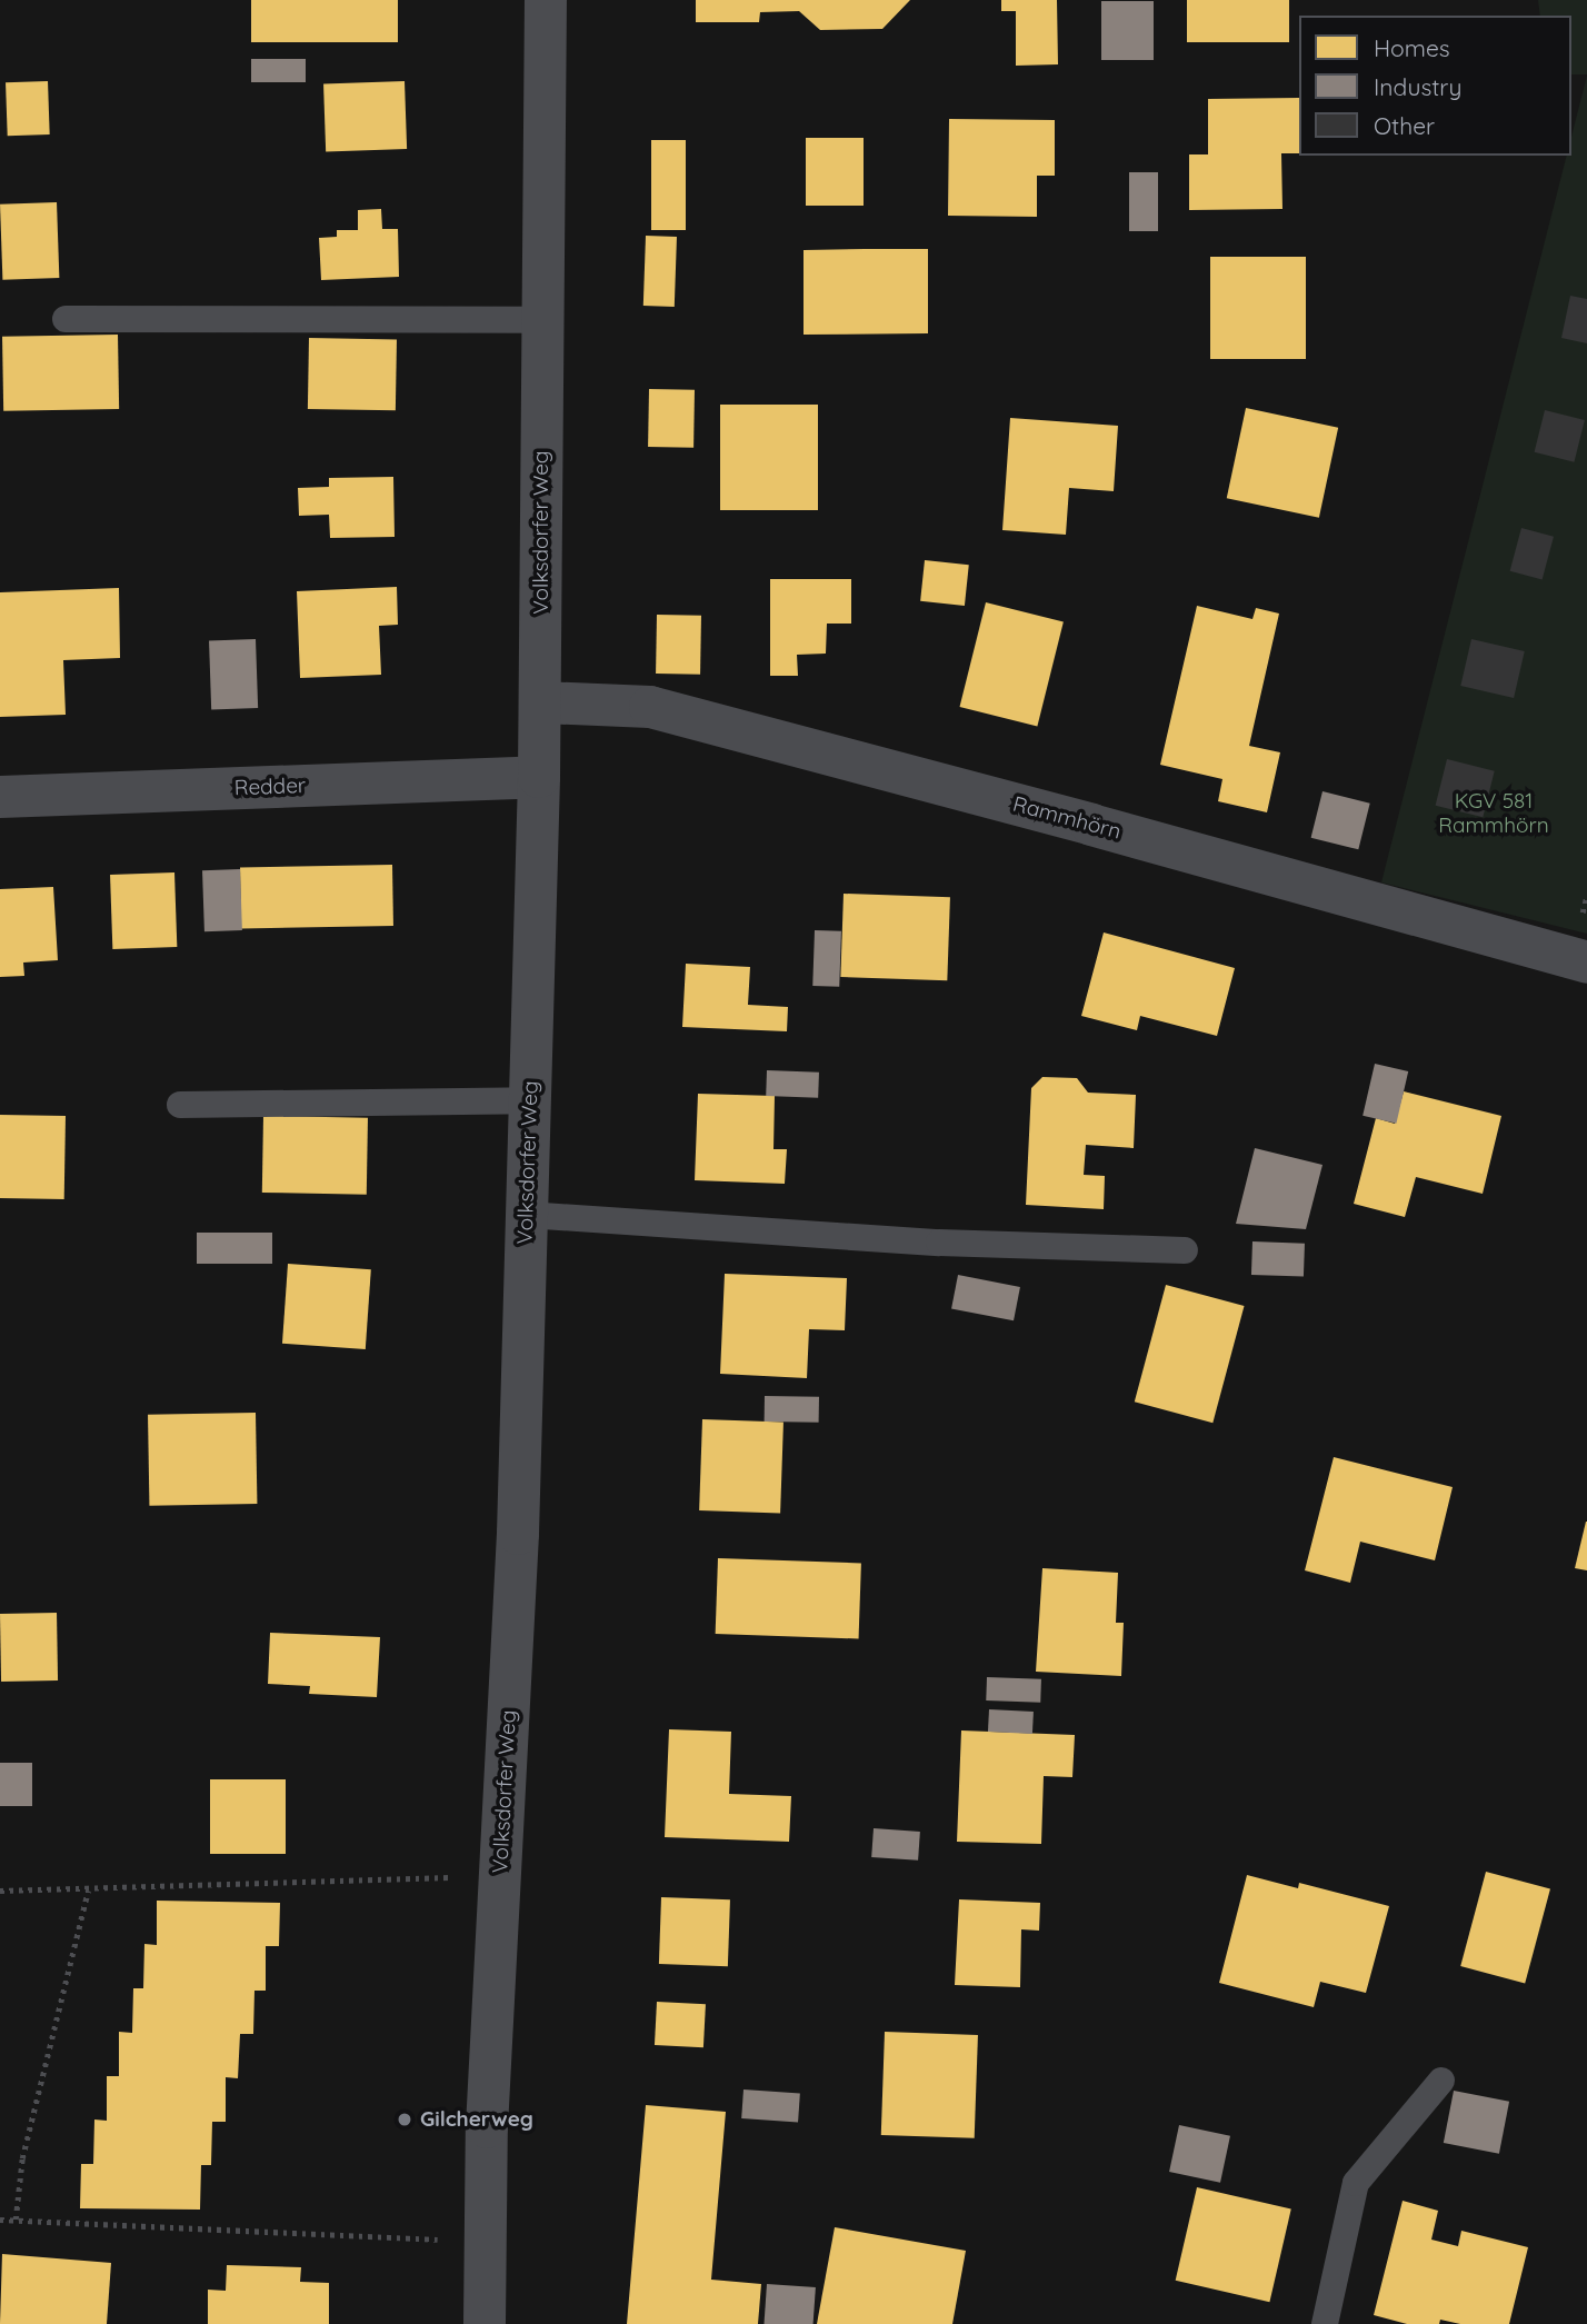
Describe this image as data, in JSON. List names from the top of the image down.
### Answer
{
  "streets": {
    "street": ["Volksdorfer Weg", "Redder", "Rammhörn"]
  },
  "crossings": [
    ["Volksdorfer Weg", "Redder"],
    ["Volksdorfer Weg", "Rammhörn"]
  ],
  "parks": ["KGV 581 Rammhörn"],
  "places": ["Gilcherweg"],
  "legend": ["Homes", "Industry", "Other"]
}
